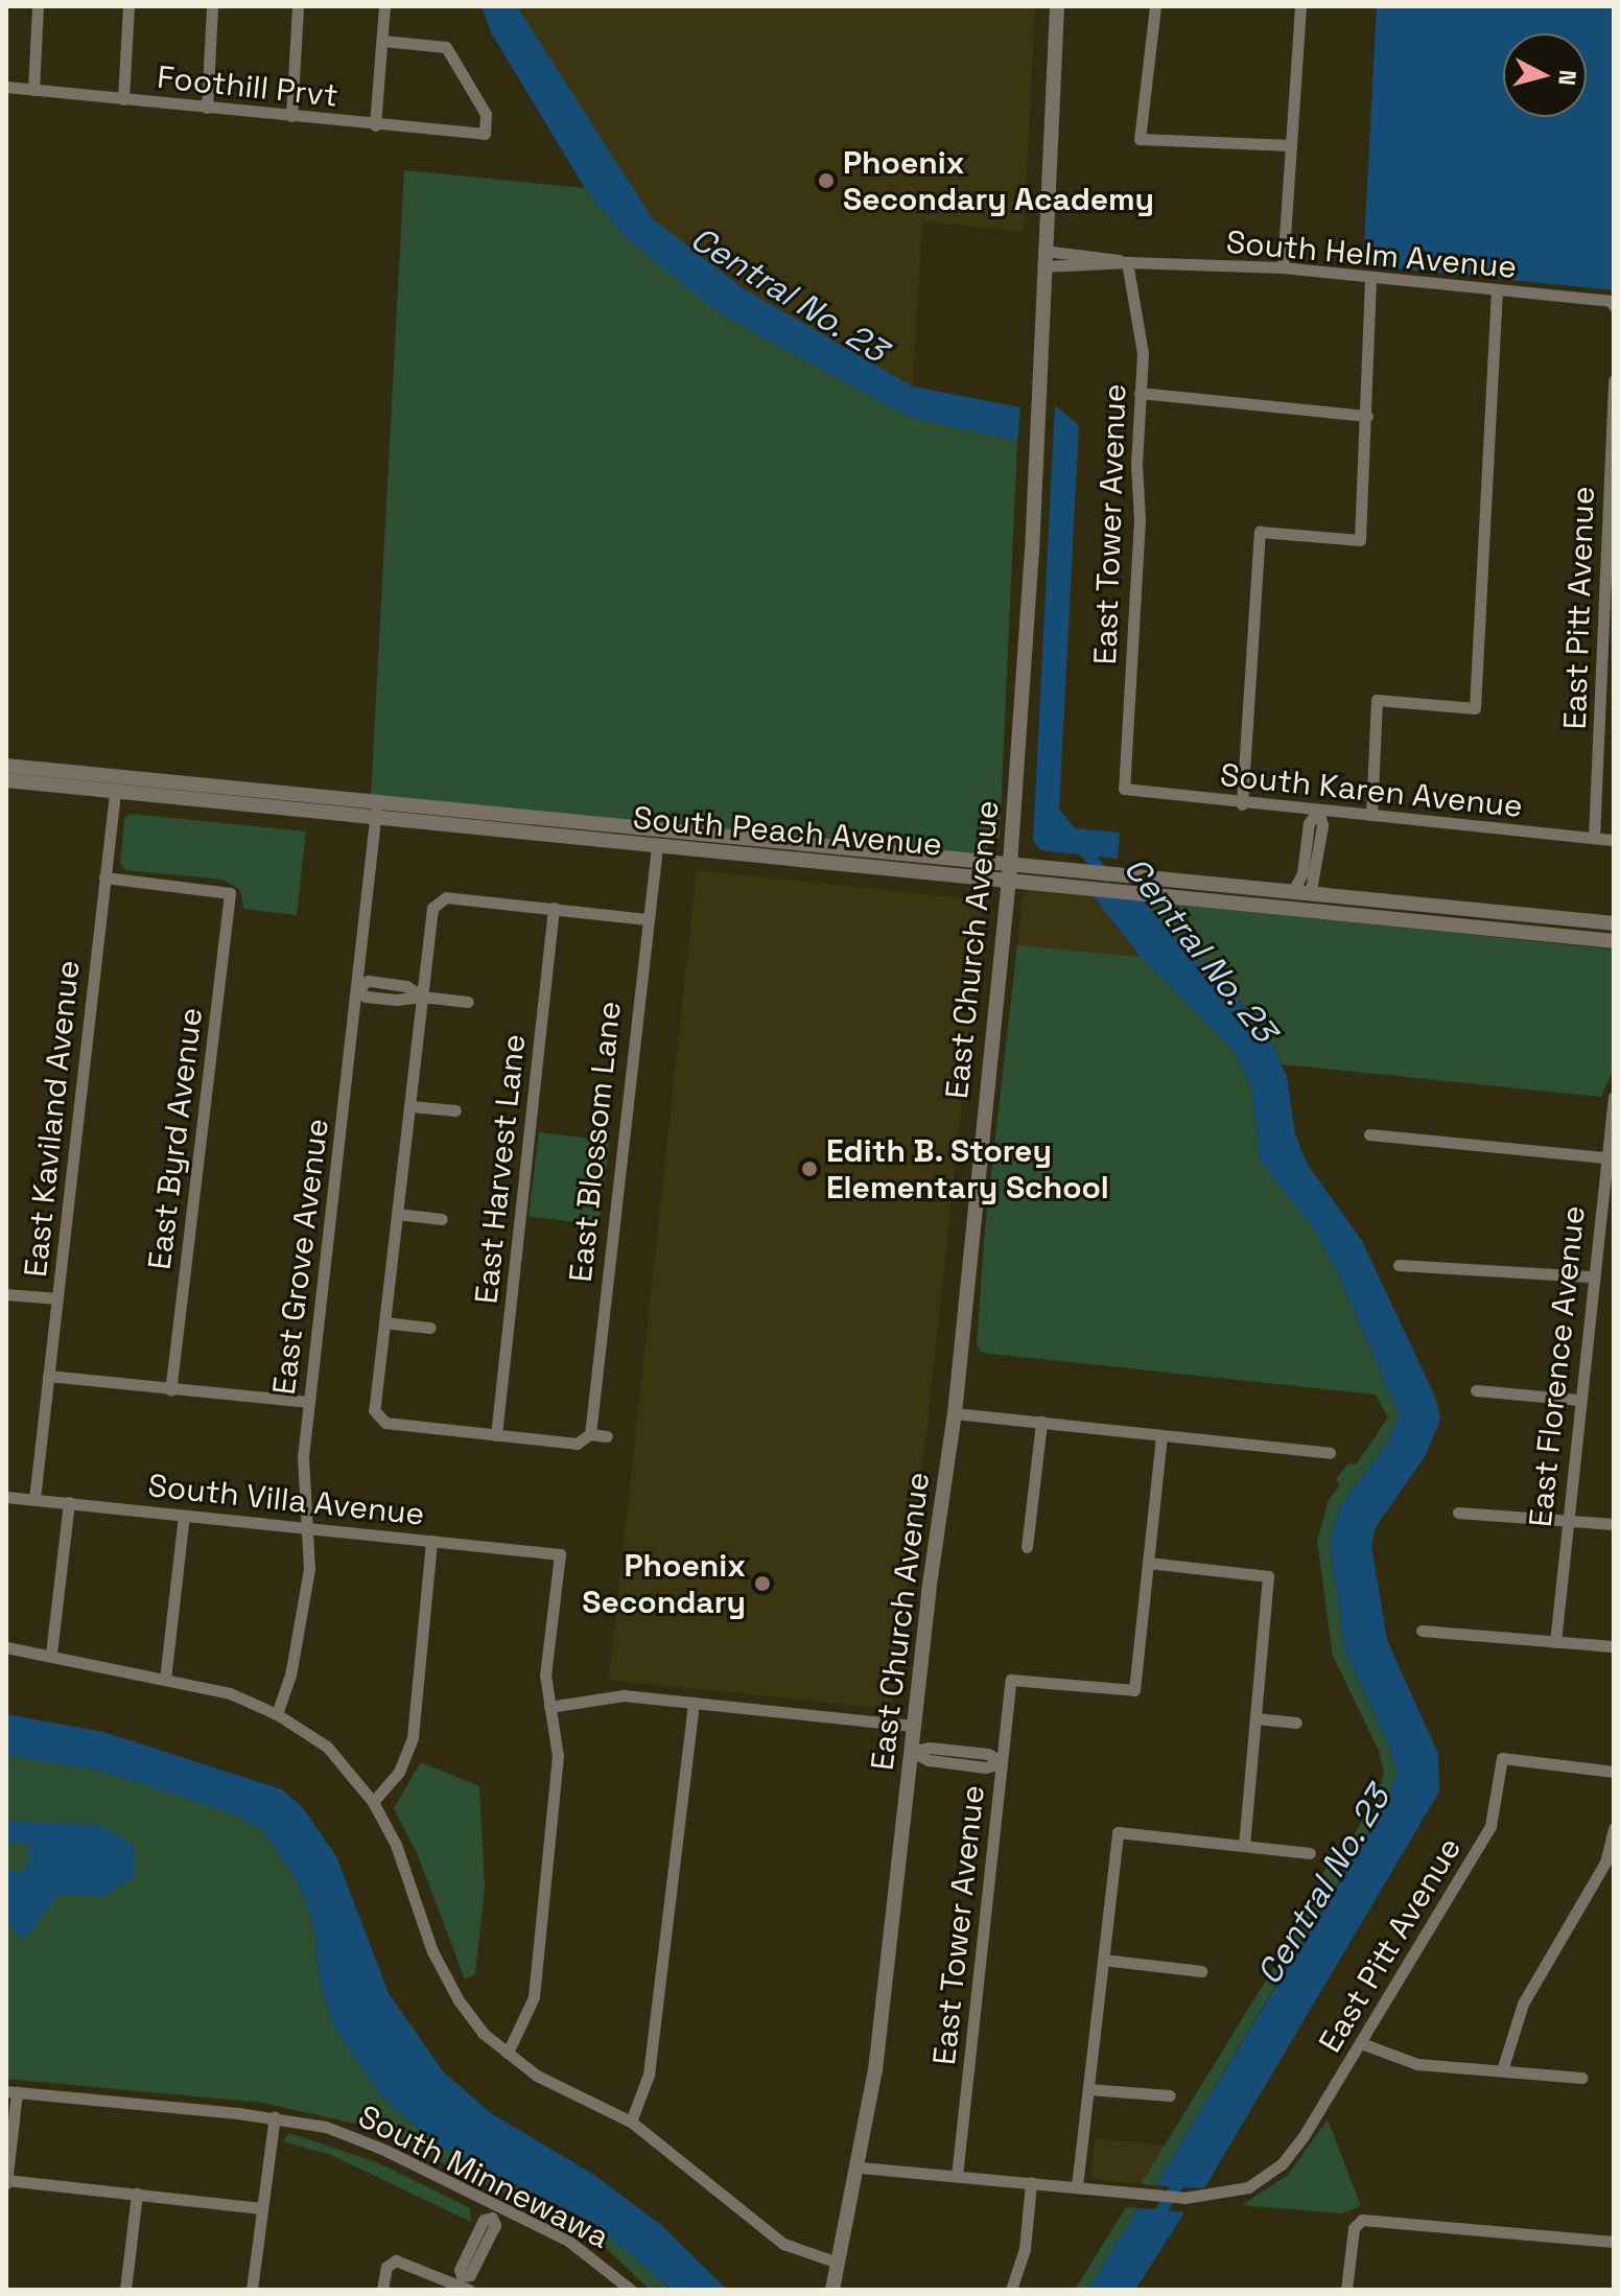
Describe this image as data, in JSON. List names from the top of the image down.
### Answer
{
  "streets": {
    "street": [
      "Foothill Prvt",
      "South Helm Avenue",
      "East Tower Avenue",
      "East Pitt Avenue",
      "South Karen Avenue",
      "South Peach Avenue",
      "East Church Avenue",
      "East Kaviland Avenue",
      "East Byrd Avenue",
      "East Blossom Lane",
      "East Harvest Lane",
      "East Grove Avenue",
      "East Florence Avenue",
      "South Villa Avenue",
      "South Minnewawa"
    ]
  },
  "crossings": [
    ["South Helm Avenue", "East Tower Avenue"],
    ["South Helm Avenue", "East Church Avenue"],
    ["East Tower Avenue", "South Karen Avenue"],
    ["East Pitt Avenue", "South Karen Avenue"],
    ["South Peach Avenue", "East Church Avenue"],
    ["South Peach Avenue", "East Kaviland Avenue"],
    ["South Peach Avenue", "East Blossom Lane"],
    ["South Peach Avenue", "East Grove Avenue"],
    ["East Kaviland Avenue", "East Byrd Avenue"],
    ["East Kaviland Avenue", "South Villa Avenue"],
    ["East Grove Avenue", "South Villa Avenue"]
  ],
  "water": ["Central No. 23"],
  "places": ["Phoenix Secondary Academy", "Edith B. Storey Elementary School", "Phoenix Secondary"],
  "north": "right"
}
